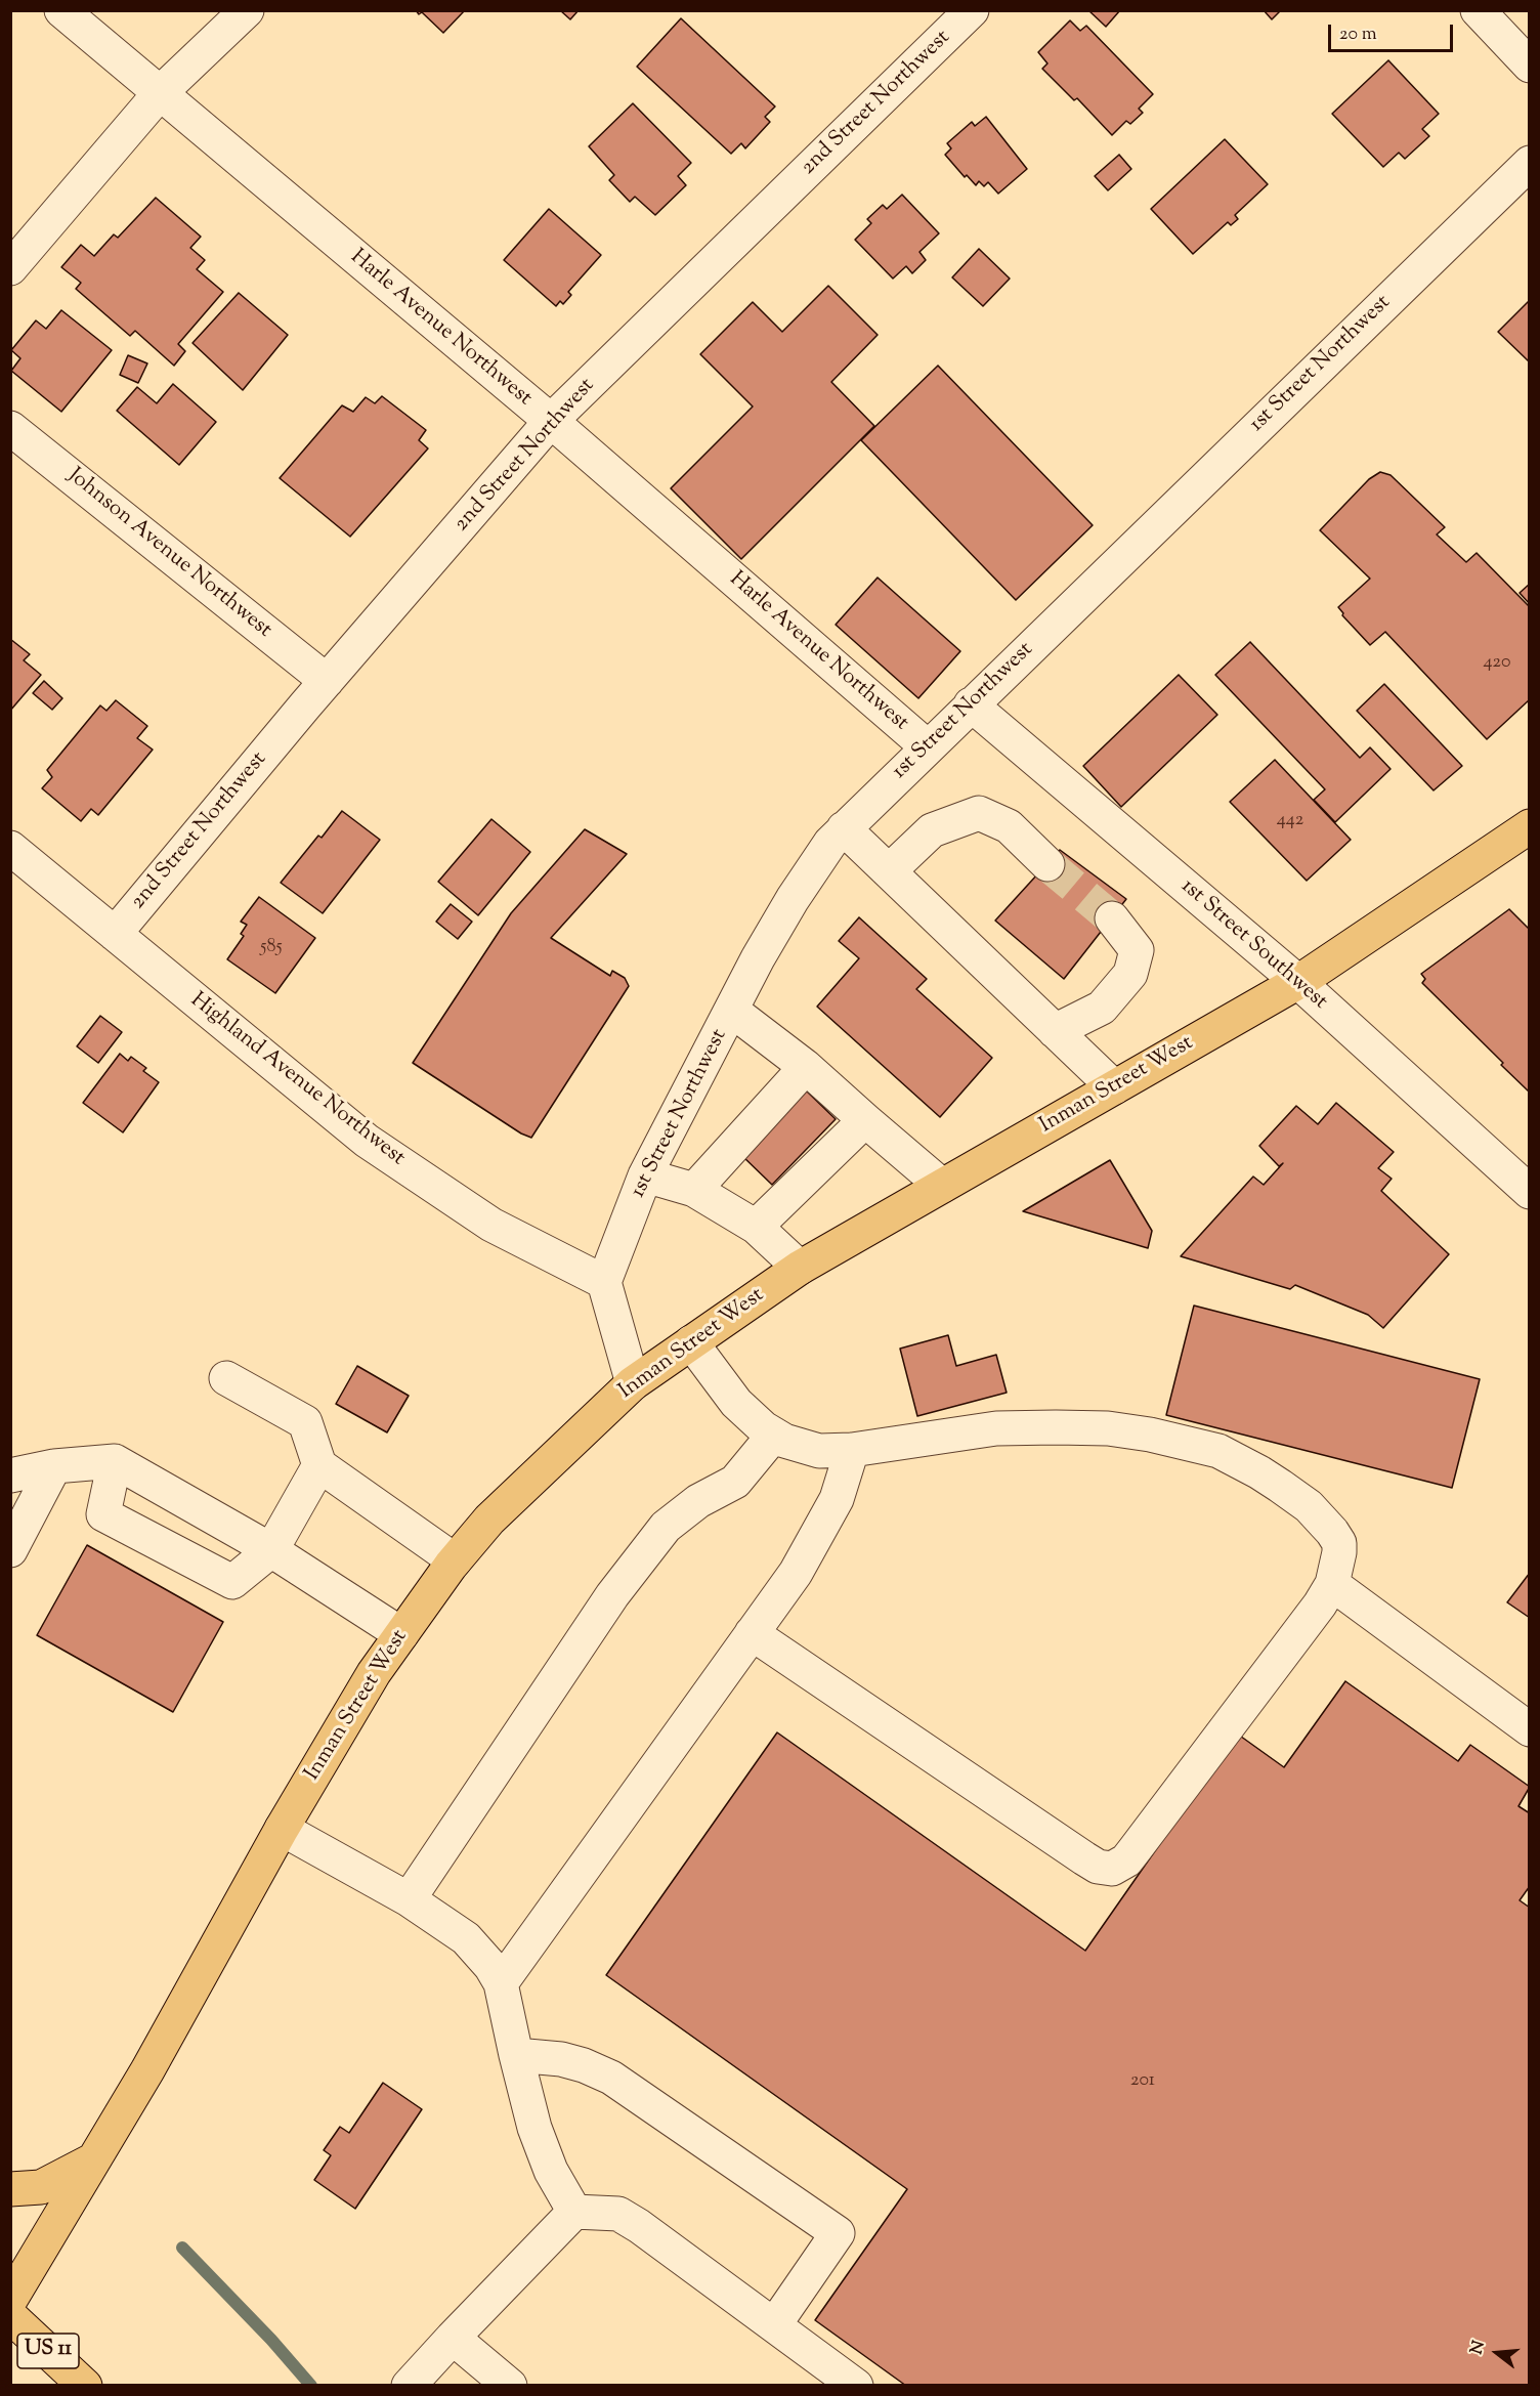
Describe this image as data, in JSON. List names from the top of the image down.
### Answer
{
  "streets": {
    "main road": ["Inman Street West", "US 11"],
    "street": [
      "2nd Street Northwest",
      "Harle Avenue Northwest",
      "1st Street Northwest",
      "Johnson Avenue Northwest",
      "1st Street Southwest",
      "Highland Avenue Northwest"
    ]
  },
  "crossings": [
    ["2nd Street Northwest", "Harle Avenue Northwest"],
    ["2nd Street Northwest", "Johnson Avenue Northwest"],
    ["2nd Street Northwest", "Highland Avenue Northwest"],
    ["Harle Avenue Northwest", "1st Street Northwest"],
    ["1st Street Northwest", "1st Street Southwest"],
    ["1st Street Northwest", "Highland Avenue Northwest"],
    ["1st Street Southwest", "Inman Street West"]
  ],
  "house_numbers": [
    "420",
    "442",
    "585",
    "201"
  ],
  "scale_bar": "20 m",
  "north": "left"
}
